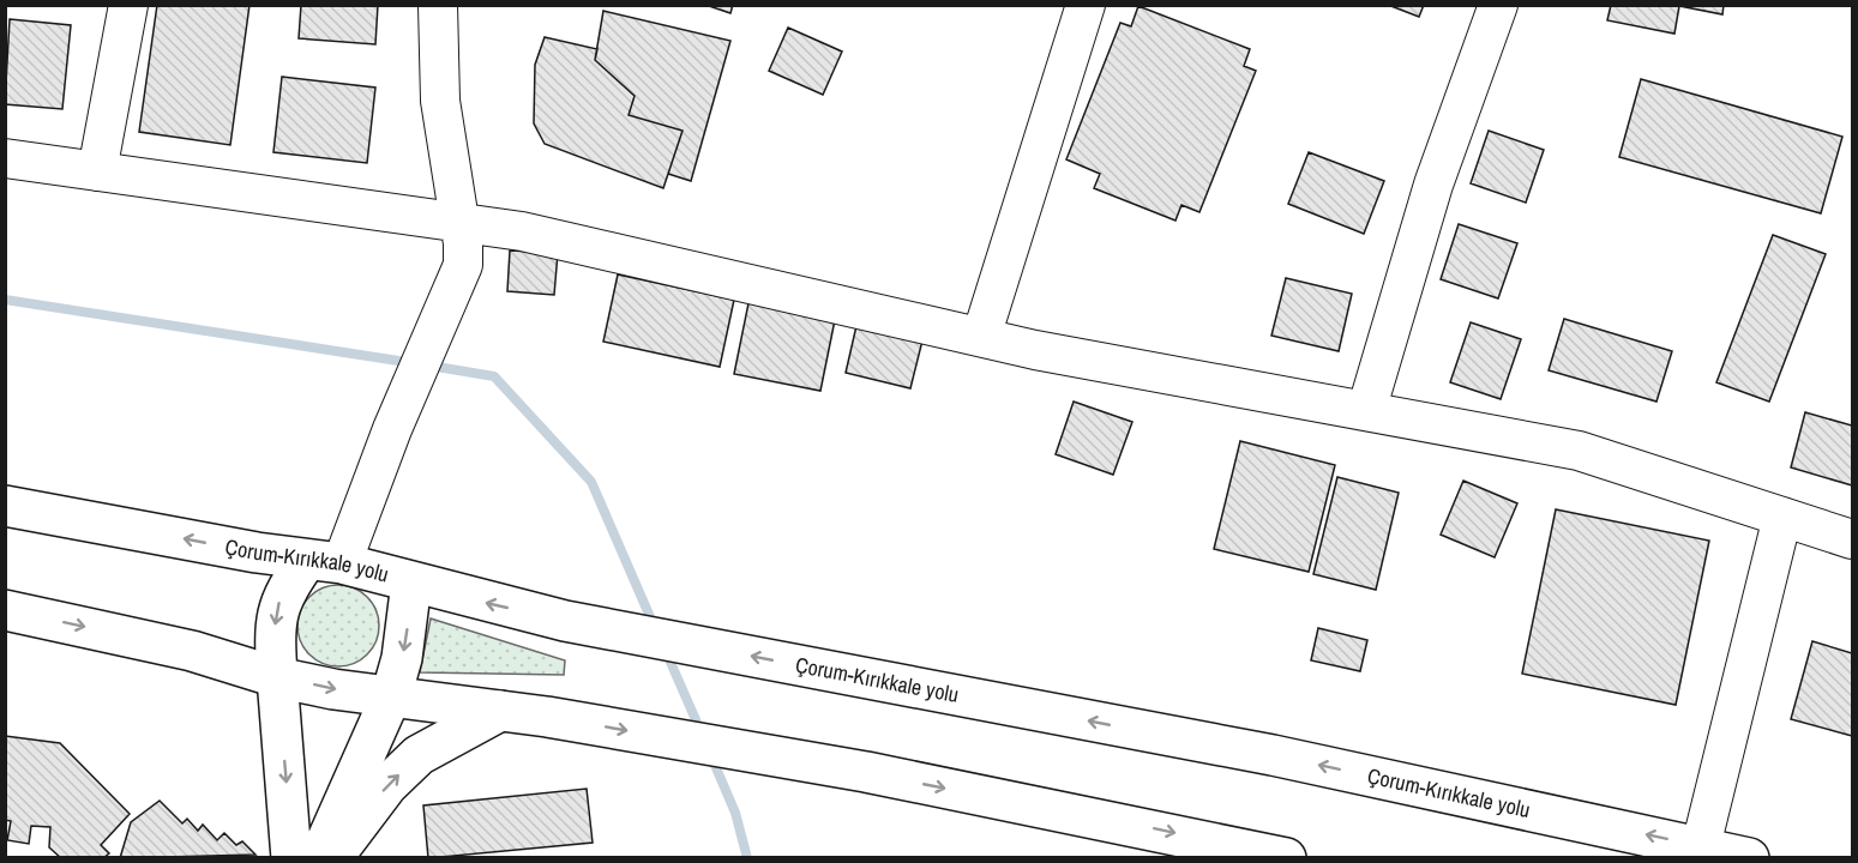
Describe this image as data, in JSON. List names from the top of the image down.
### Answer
{
  "streets": {
    "main road": ["Çorum-Kırıkkale yolu"]
  }
}
